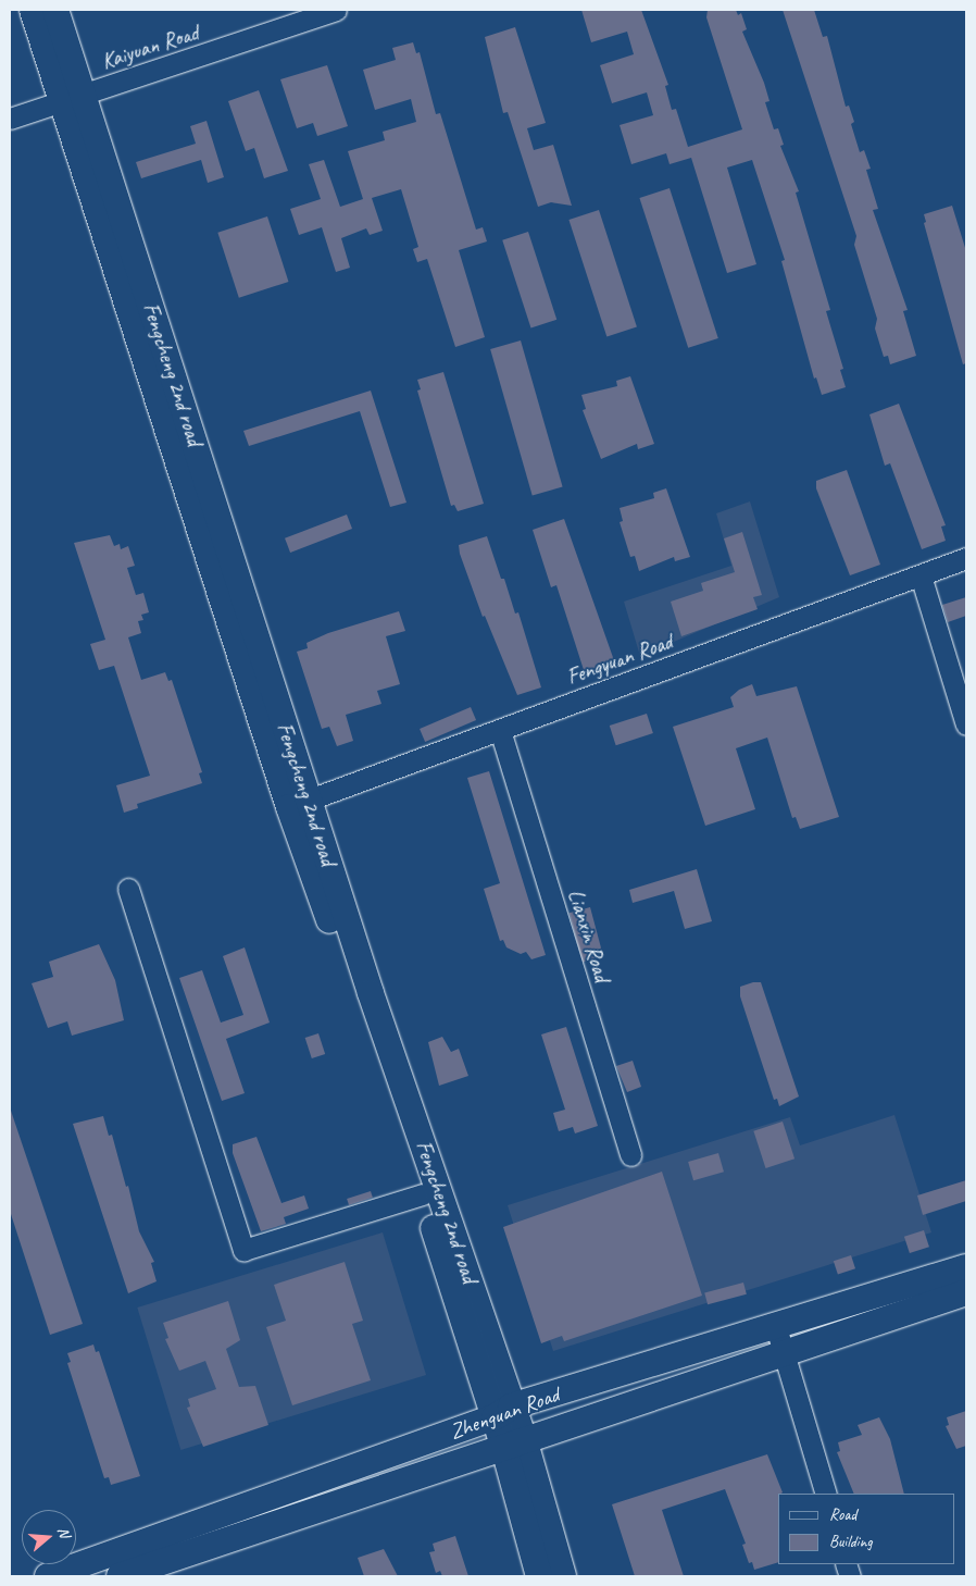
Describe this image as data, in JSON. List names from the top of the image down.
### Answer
{
  "streets": {
    "main road": ["Fengcheng 2nd road", "Zhenguan Road"],
    "street": ["Kaiyuan Road", "Fengyuan Road", "Lianxin Road"]
  },
  "crossings": [
    ["Kaiyuan Road", "Fengcheng 2nd road"],
    ["Fengcheng 2nd road", "Fengyuan Road"],
    ["Fengcheng 2nd road", "Zhenguan Road"],
    ["Fengyuan Road", "Lianxin Road"]
  ],
  "legend": ["Road", "Building"],
  "north": "right"
}
